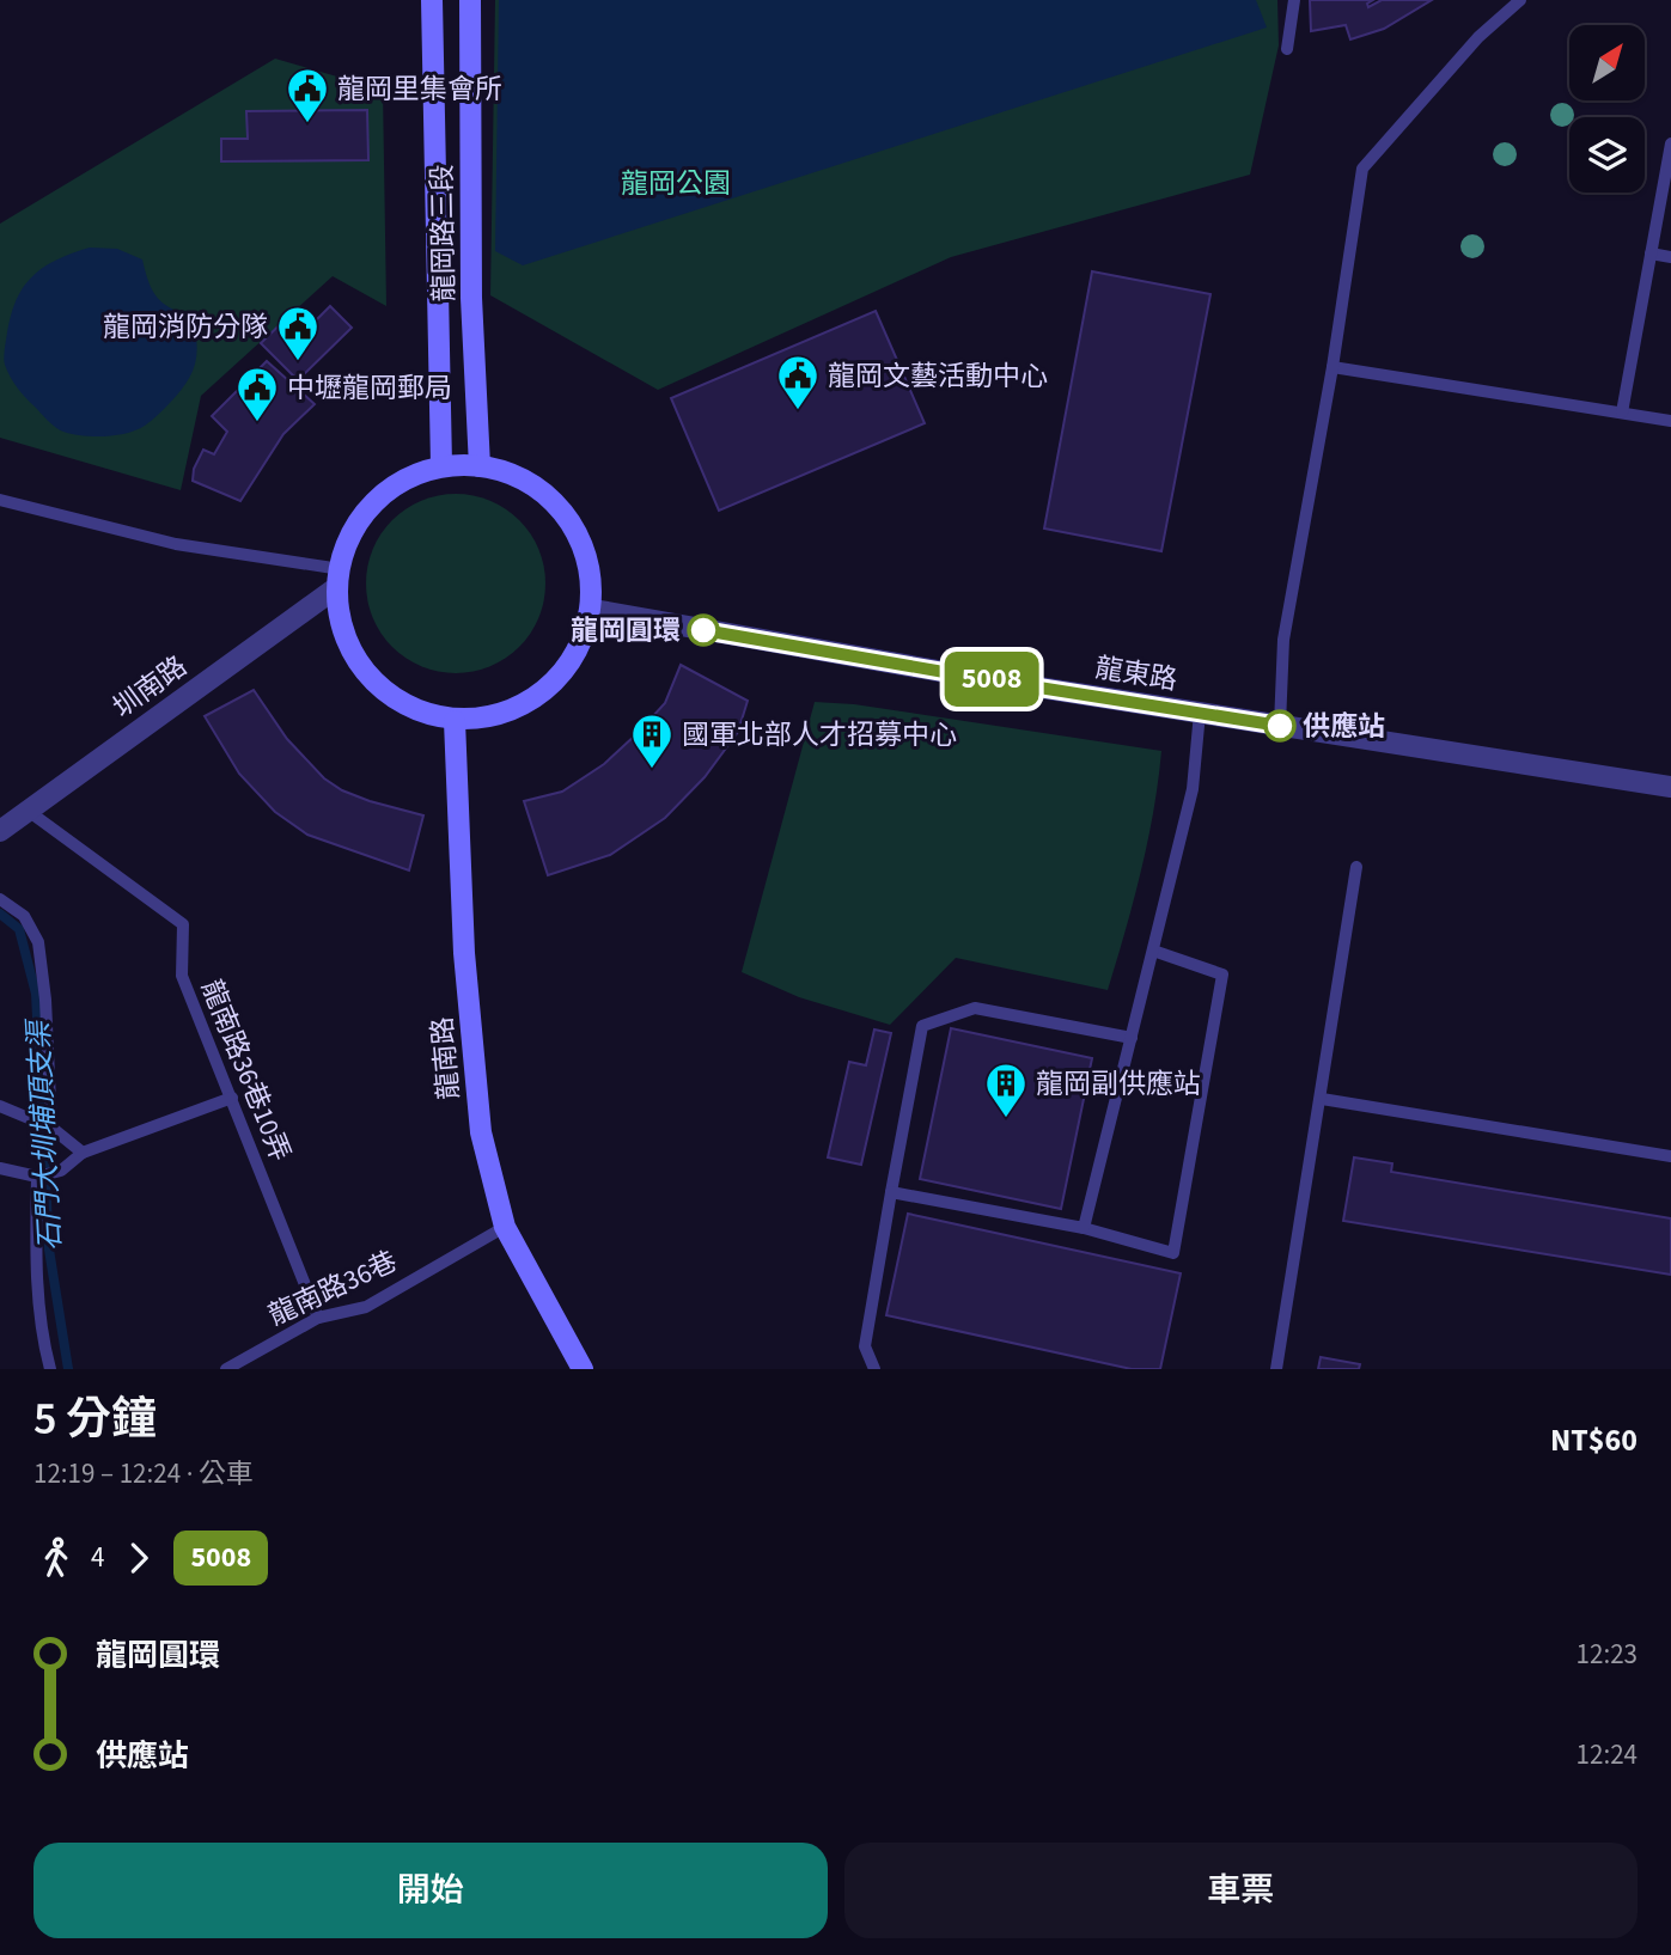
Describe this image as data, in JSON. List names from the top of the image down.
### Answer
{
  "streets": {
    "main road": ["龍岡路三段", "龍南路"],
    "street": ["龍東路", "圳南路"],
    "lane": ["龍南路36巷10弄", "龍南路36巷"]
  },
  "crossings": [
    ["龍岡路三段", "龍東路"],
    ["龍岡路三段", "圳南路"],
    ["龍岡路三段", "龍南路"],
    ["龍東路", "圳南路"],
    ["龍東路", "龍南路"],
    ["圳南路", "龍南路"],
    ["圳南路", "龍南路36巷10弄"],
    ["龍南路", "龍南路36巷"],
    ["龍南路36巷10弄", "龍南路36巷"]
  ],
  "water": ["石門大圳埔頂支渠"],
  "parks": ["龍岡公園"],
  "places": {
    "public building": [
      "龍岡里集會所",
      "龍岡消防分隊",
      "龍岡文藝活動中心",
      "中壢龍岡郵局"
    ],
    "other": ["龍岡圓環", "供應站"],
    "building": ["國軍北部人才招募中心", "龍岡副供應站"]
  },
  "lines": ["bus line 5008"],
  "north": "top right",
  "page": {
    "on_map": "5008",
    "heading": ["5 分鐘", "12:19 – 12:24 · 公車", "NT$60"],
    "legs": ["4", "5008"],
    "list": [
      {
        "name": "龍岡圓環",
        "value": "12:23"
      },
      {
        "name": "供應站",
        "value": "12:24"
      }
    ],
    "buttons": ["開始", "車票"]
  }
}
